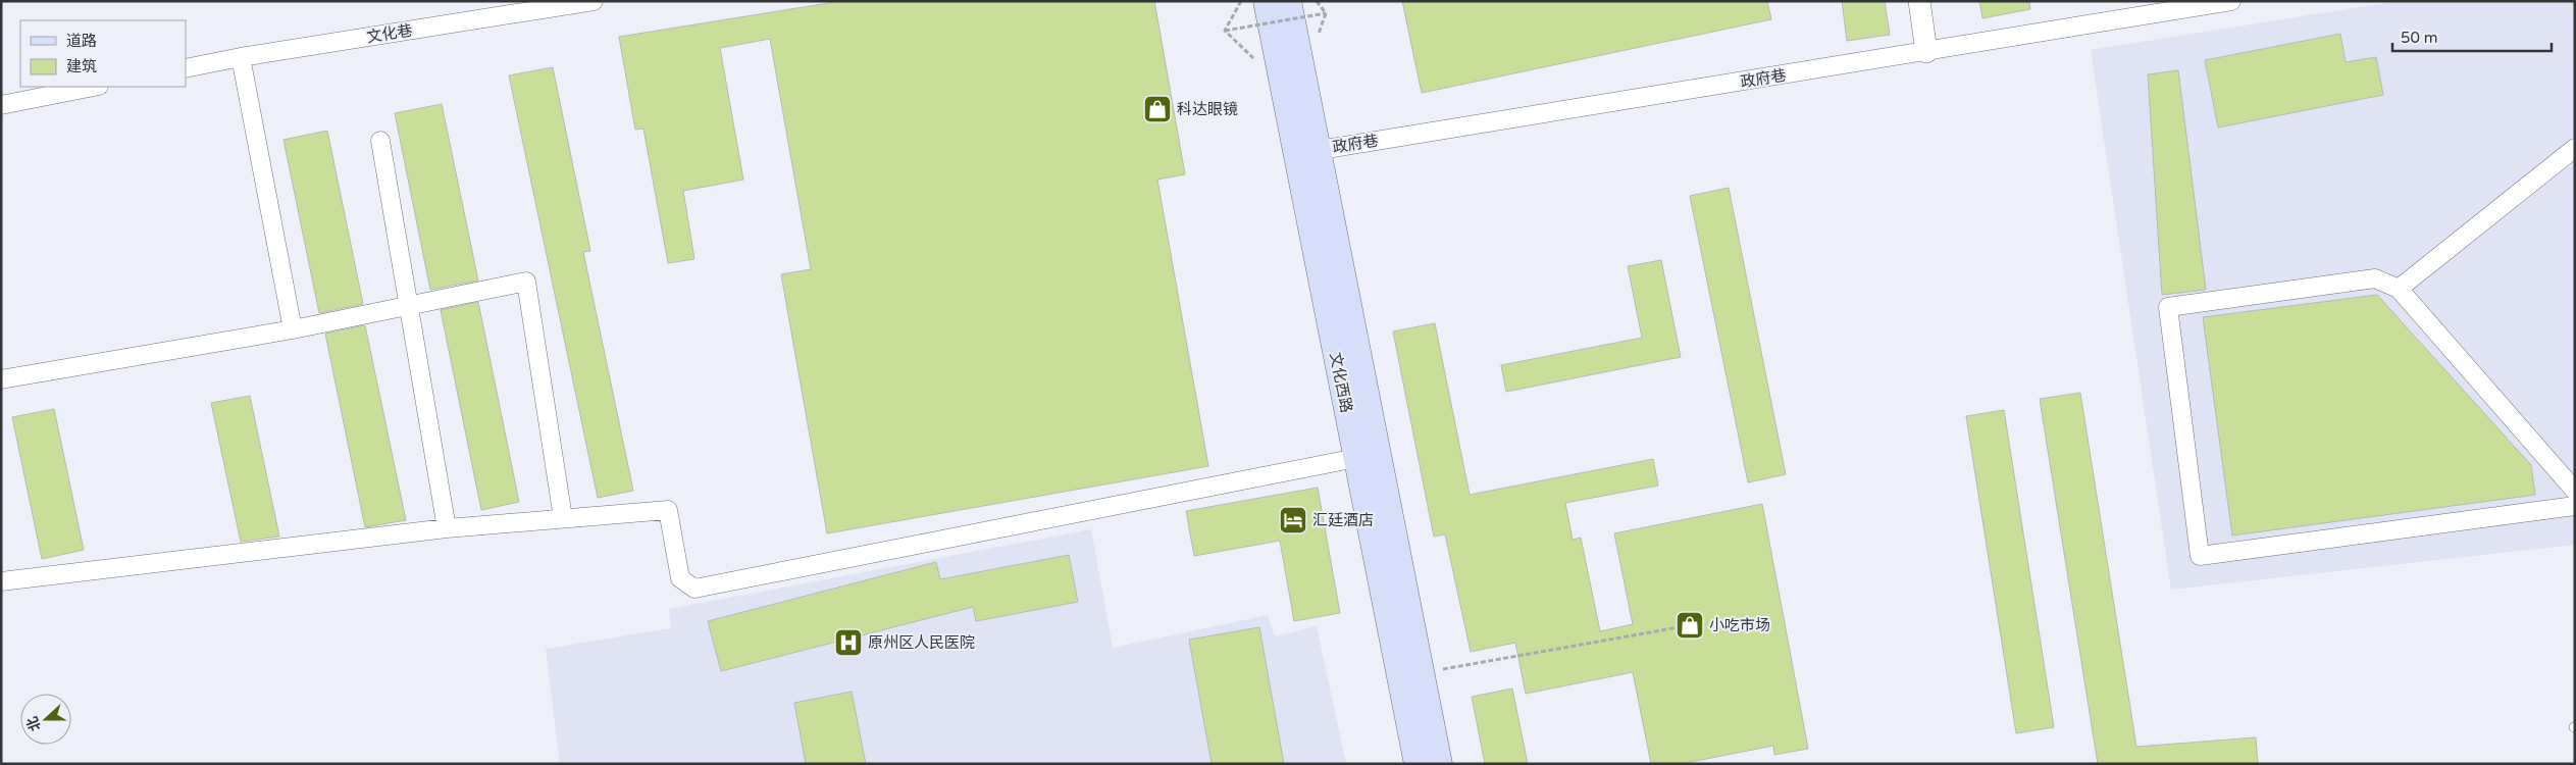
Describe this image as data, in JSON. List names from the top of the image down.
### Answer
{
  "streets": {
    "main road": ["文化西路"],
    "street": ["文化巷", "政府巷"]
  },
  "crossings": [
    ["政府巷", "文化西路"]
  ],
  "places": {
    "shop": ["科达眼镜", "小吃市场"],
    "hotel": ["汇廷酒店"],
    "hospital": ["原州区人民医院"]
  },
  "legend": ["道路", "建筑"],
  "scale_bar": "50 m",
  "north": "left"
}
